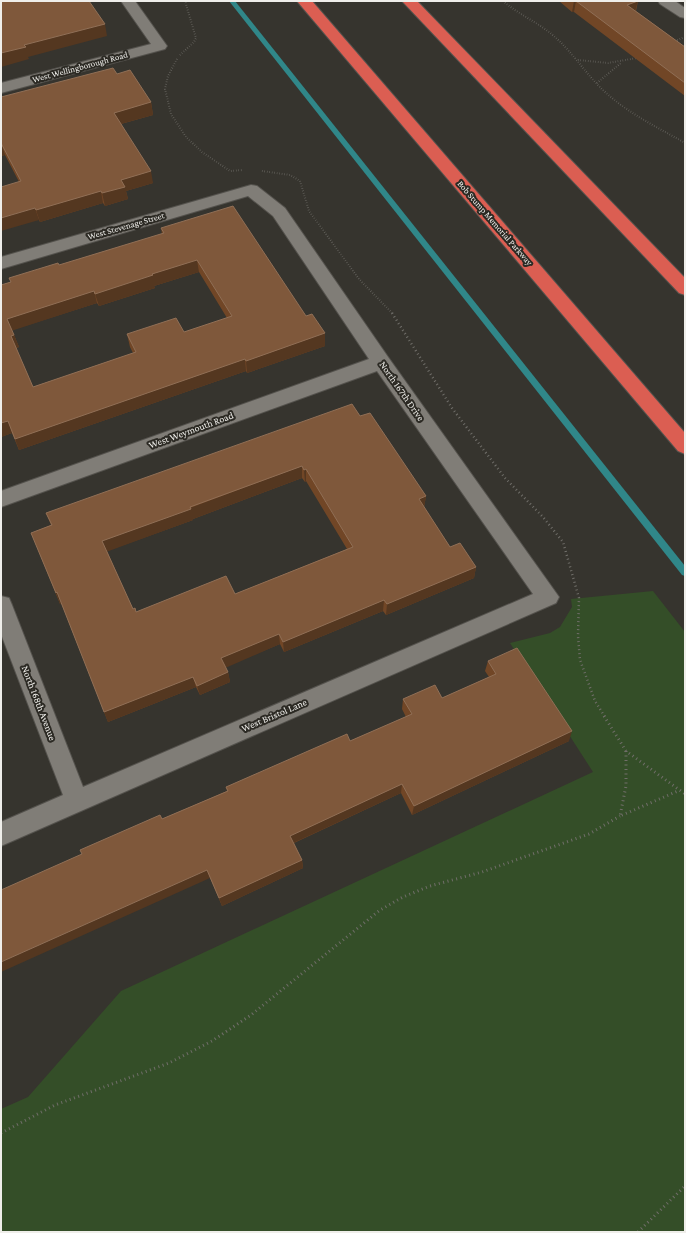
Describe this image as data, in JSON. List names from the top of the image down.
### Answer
{
  "streets": {
    "highway": ["Bob Stump Memorial Parkway"],
    "street": [
      "West Wellingborough Road",
      "West Stevenage Street",
      "North 167th Drive",
      "West Weymouth Road",
      "North 168th Avenue",
      "West Bristol Lane"
    ]
  },
  "crossings": [
    ["West Stevenage Street", "North 167th Drive"],
    ["North 167th Drive", "West Weymouth Road"],
    ["North 167th Drive", "West Bristol Lane"],
    ["North 168th Avenue", "West Bristol Lane"]
  ]
}
